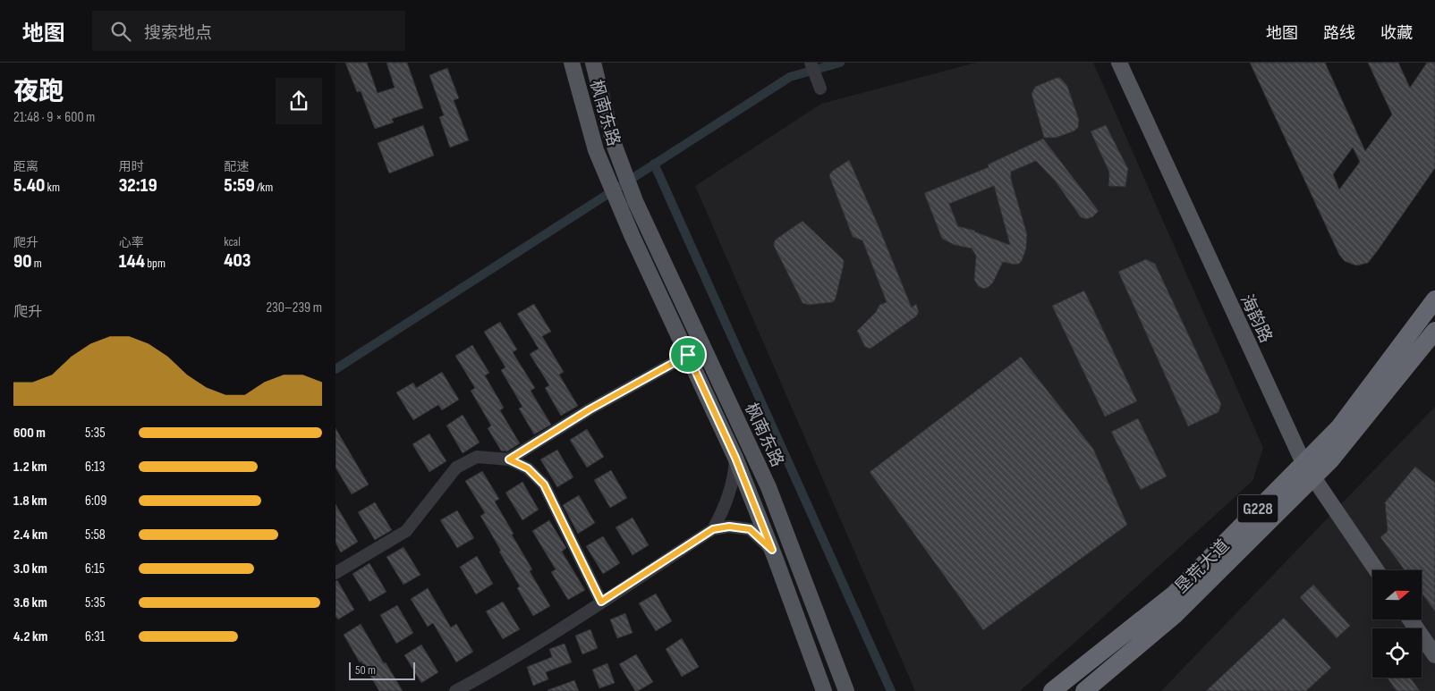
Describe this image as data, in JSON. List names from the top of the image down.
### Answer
{
  "streets": {
    "highway": ["G228", "垦荒大道"],
    "main road": ["枫南东路", "海韵路"]
  },
  "crossings": [
    ["海韵路", "垦荒大道"]
  ],
  "scale_bar": "50 m",
  "north": "right",
  "page": {
    "header": "地图",
    "search": "搜索地点",
    "nav": ["地图", "路线", "收藏"],
    "heading": ["夜跑", "21:48 · 9 × 600 m"],
    "stats": [
      ["距离", "5.40 km"],
      ["用时", "32:19"],
      ["配速", "5:59 /km"],
      ["爬升", "90 m"],
      ["心率", "144 bpm"],
      ["kcal", "403"]
    ],
    "chart": ["爬升", "230–239 m"],
    "list": [
      {
        "name": "600 m",
        "note": "5:35"
      },
      {
        "name": "1.2 km",
        "note": "6:13"
      },
      {
        "name": "1.8 km",
        "note": "6:09"
      },
      {
        "name": "2.4 km",
        "note": "5:58"
      },
      {
        "name": "3.0 km",
        "note": "6:15"
      },
      {
        "name": "3.6 km",
        "note": "5:35"
      },
      {
        "name": "4.2 km",
        "note": "6:31"
      }
    ],
    "scale": "50 m"
  }
}
